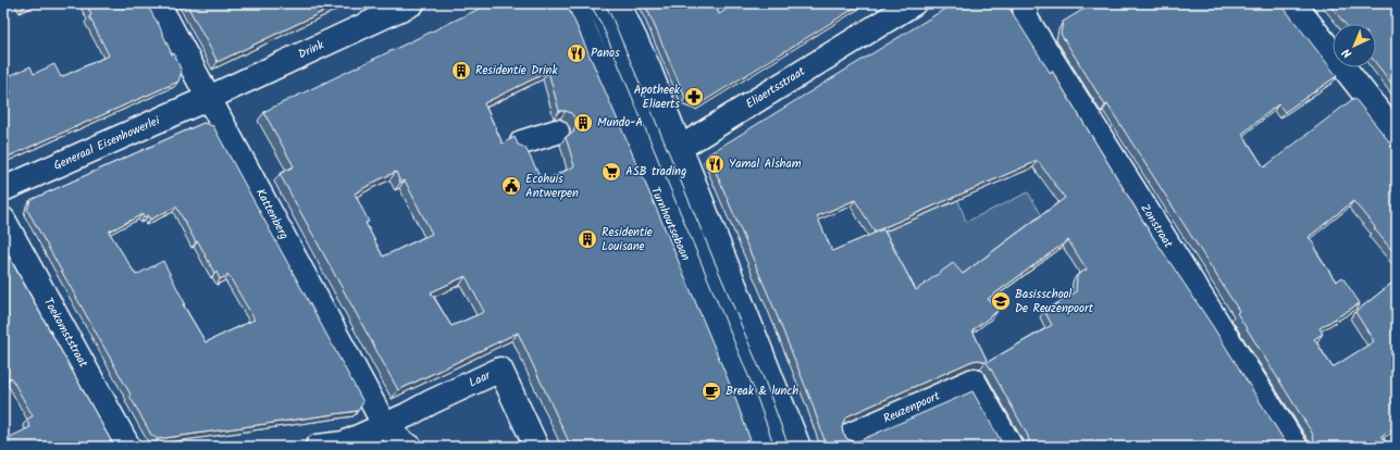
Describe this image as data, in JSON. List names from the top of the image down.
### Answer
{
  "streets": {
    "street": [
      "Drink",
      "Eliaertsstraat",
      "Generaal Eisenhowerlei",
      "Kattenberg",
      "Turnhoutsebaan",
      "Zonstraat",
      "Toekomststraat",
      "Laar",
      "Reuzenpoort"
    ]
  },
  "crossings": [
    ["Drink", "Generaal Eisenhowerlei"],
    ["Drink", "Kattenberg"],
    ["Generaal Eisenhowerlei", "Kattenberg"],
    ["Kattenberg", "Laar"]
  ],
  "places": {
    "restaurant": ["Panos", "Yamal Alsham"],
    "building": ["Residentie Drink", "Mundo-A", "Residentie Louisane"],
    "pharmacy": ["Apotheek Eliaerts"],
    "supermarket": ["ASB trading"],
    "public building": ["Ecohuis Antwerpen"],
    "school or university": ["Basisschool De Reuzenpoort"],
    "cafe": ["Break & lunch"]
  },
  "north": "bottom left"
}
